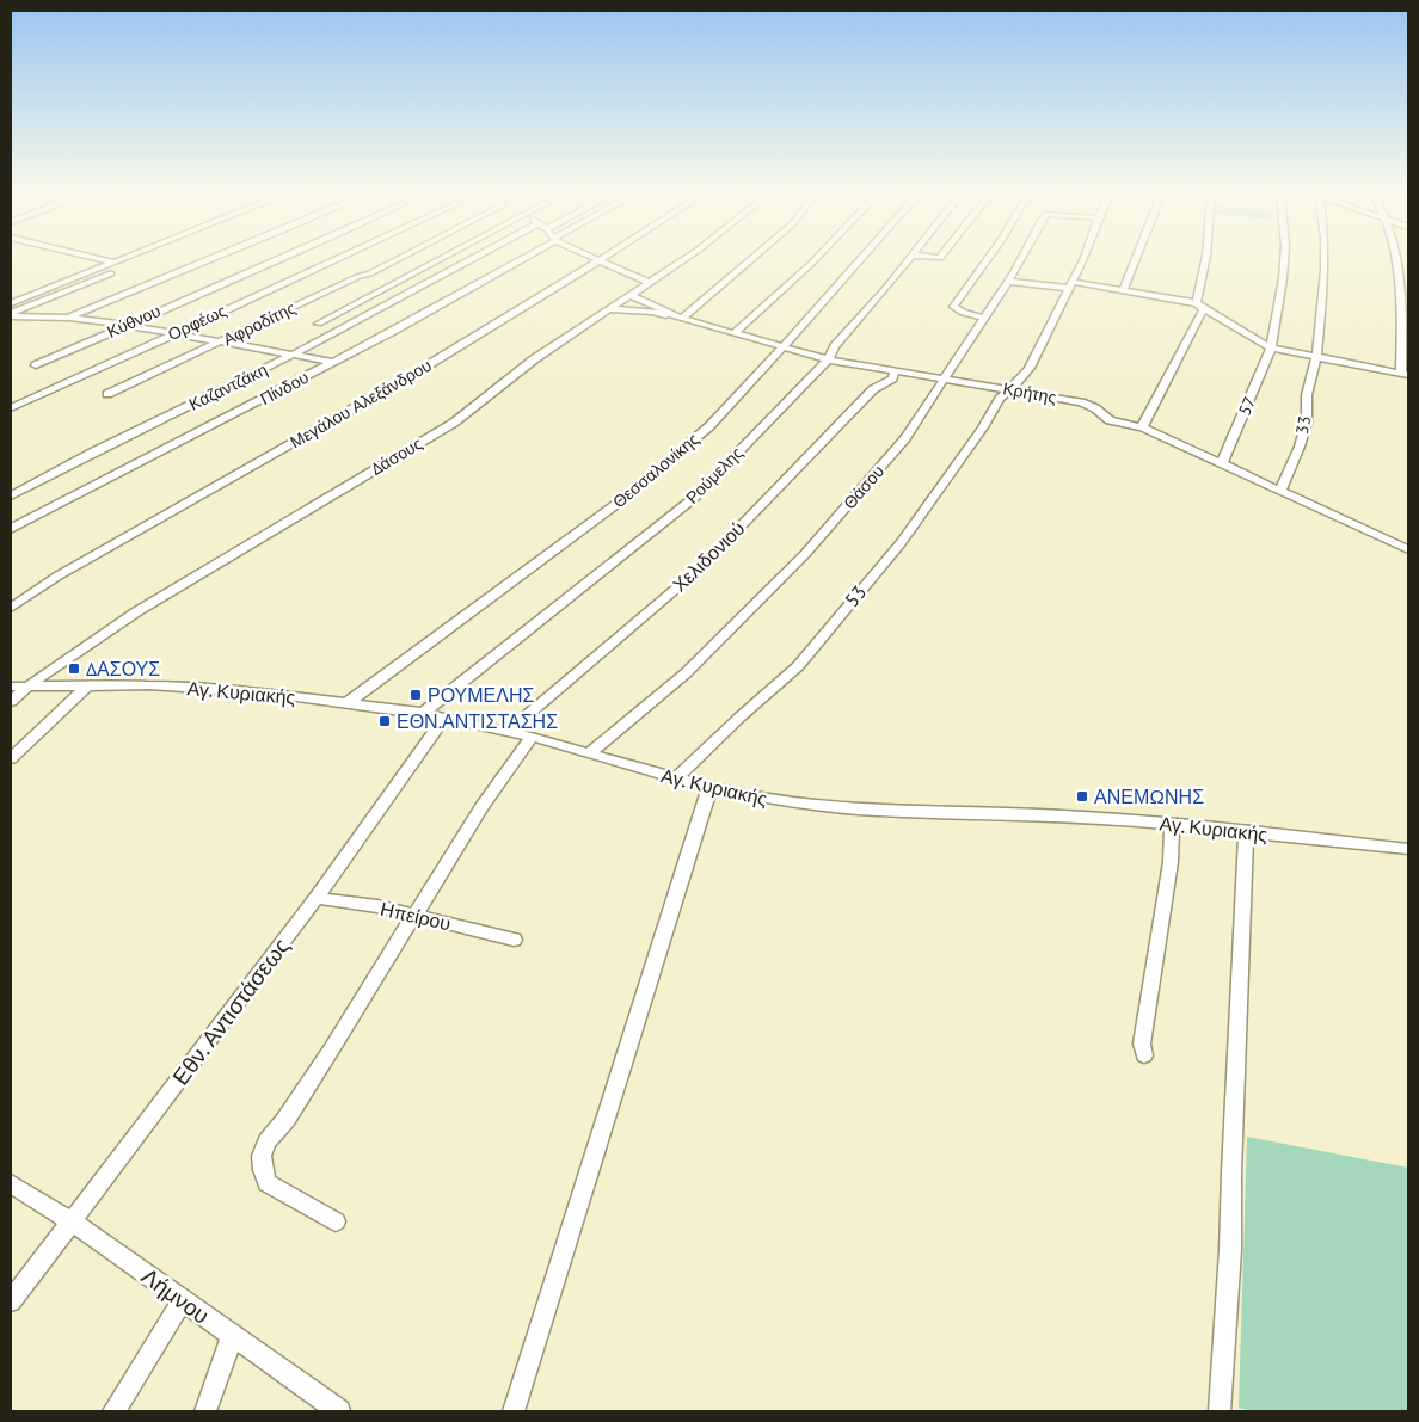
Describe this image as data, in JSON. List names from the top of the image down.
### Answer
{
  "streets": {
    "street": [
      "Κύθνου",
      "Ορφέως",
      "Αφροδίτης",
      "Καζαντζάκη",
      "Πίνδου",
      "Κρήτης",
      "Μεγάλου Αλεξάνδρου",
      "57",
      "33",
      "Δάσους",
      "Θεσσαλονίκης",
      "Ρούμελης",
      "Θάσου",
      "Χελιδονιού",
      "53",
      "Αγ. Κυριακής",
      "Ηπείρου",
      "Εθν. Αντιστάσεως",
      "Λήμνου"
    ]
  },
  "crossings": [
    ["Κρήτης", "57"],
    ["Κρήτης", "33"],
    ["Κρήτης", "Δάσους"],
    ["Κρήτης", "Θεσσαλονίκης"],
    ["Κρήτης", "Ρούμελης"],
    ["Κρήτης", "Θάσου"],
    ["Κρήτης", "Χελιδονιού"],
    ["Κρήτης", "53"],
    ["Δάσους", "Αγ. Κυριακής"],
    ["Θεσσαλονίκης", "Αγ. Κυριακής"],
    ["Ρούμελης", "Αγ. Κυριακής"],
    ["Θάσου", "Αγ. Κυριακής"],
    ["Χελιδονιού", "Αγ. Κυριακής"],
    ["53", "Αγ. Κυριακής"],
    ["Αγ. Κυριακής", "Εθν. Αντιστάσεως"],
    ["Ηπείρου", "Εθν. Αντιστάσεως"],
    ["Εθν. Αντιστάσεως", "Λήμνου"]
  ],
  "places": {
    "transit": [
      "ΔΑΣΟΥΣ",
      "ΡΟΥΜΕΛΗΣ",
      "ΕΘΝ.ΑΝΤΙΣΤΑΣΗΣ",
      "ΑΝΕΜΩΝΗΣ"
    ]
  }
}
